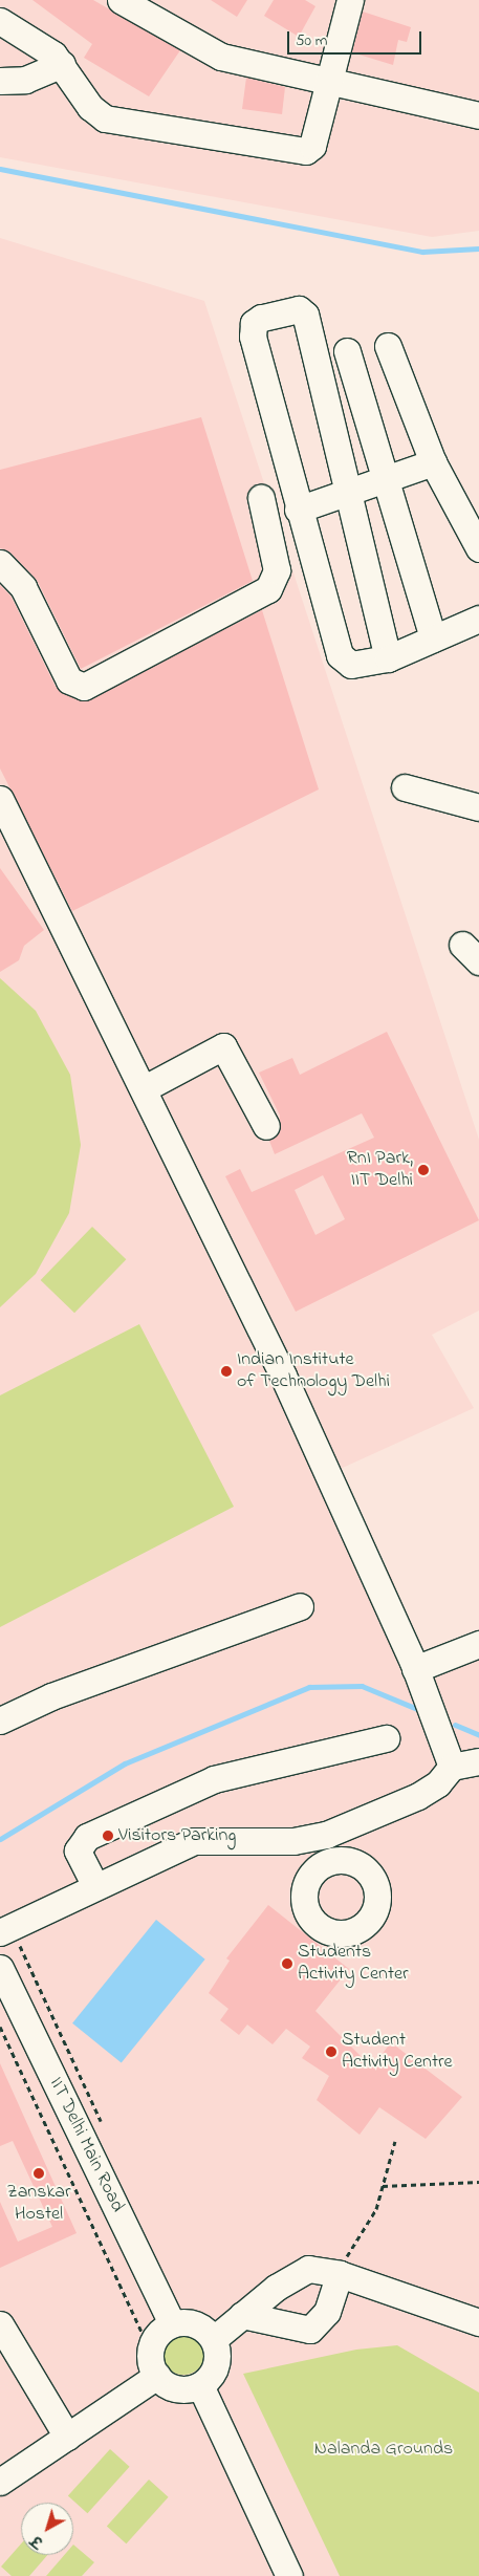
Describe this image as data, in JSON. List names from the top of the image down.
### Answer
{
  "streets": {
    "street": ["IIT Delhi Main Road"]
  },
  "parks": ["Nalanda Grounds"],
  "places": [
    "RnI Park, IIT Delhi",
    "Indian Institute of Technology Delhi",
    "Visitors Parking",
    "Students Activity Center",
    "Student Activity Centre",
    "Zanskar Hostel"
  ],
  "scale_bar": "50 m",
  "north": "bottom left"
}
